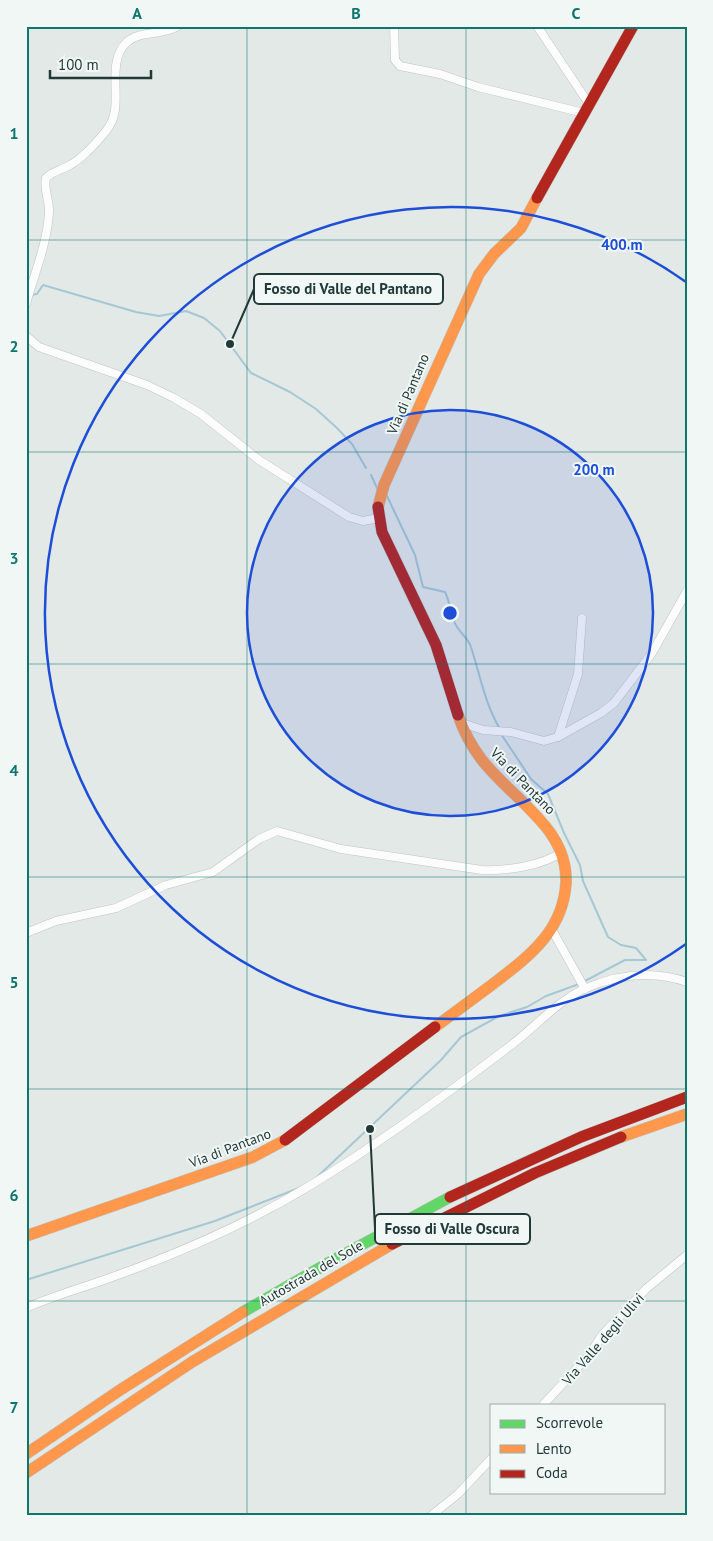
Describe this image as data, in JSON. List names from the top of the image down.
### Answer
{
  "streets": {
    "main road": ["Via di Pantano", "Autostrada del Sole"],
    "street": ["Via Valle degli Ulivi"]
  },
  "places": ["Fosso di Valle del Pantano", "Fosso di Valle Oscura"],
  "legend": ["Scorrevole", "Lento", "Coda"],
  "scale_bar": "100 m",
  "grid": {
    "columns": ["A", "B", "C"],
    "rows": [
      "1",
      "2",
      "3",
      "4",
      "5",
      "6",
      "7"
    ]
  },
  "rings": ["400 m", "200 m"]
}
